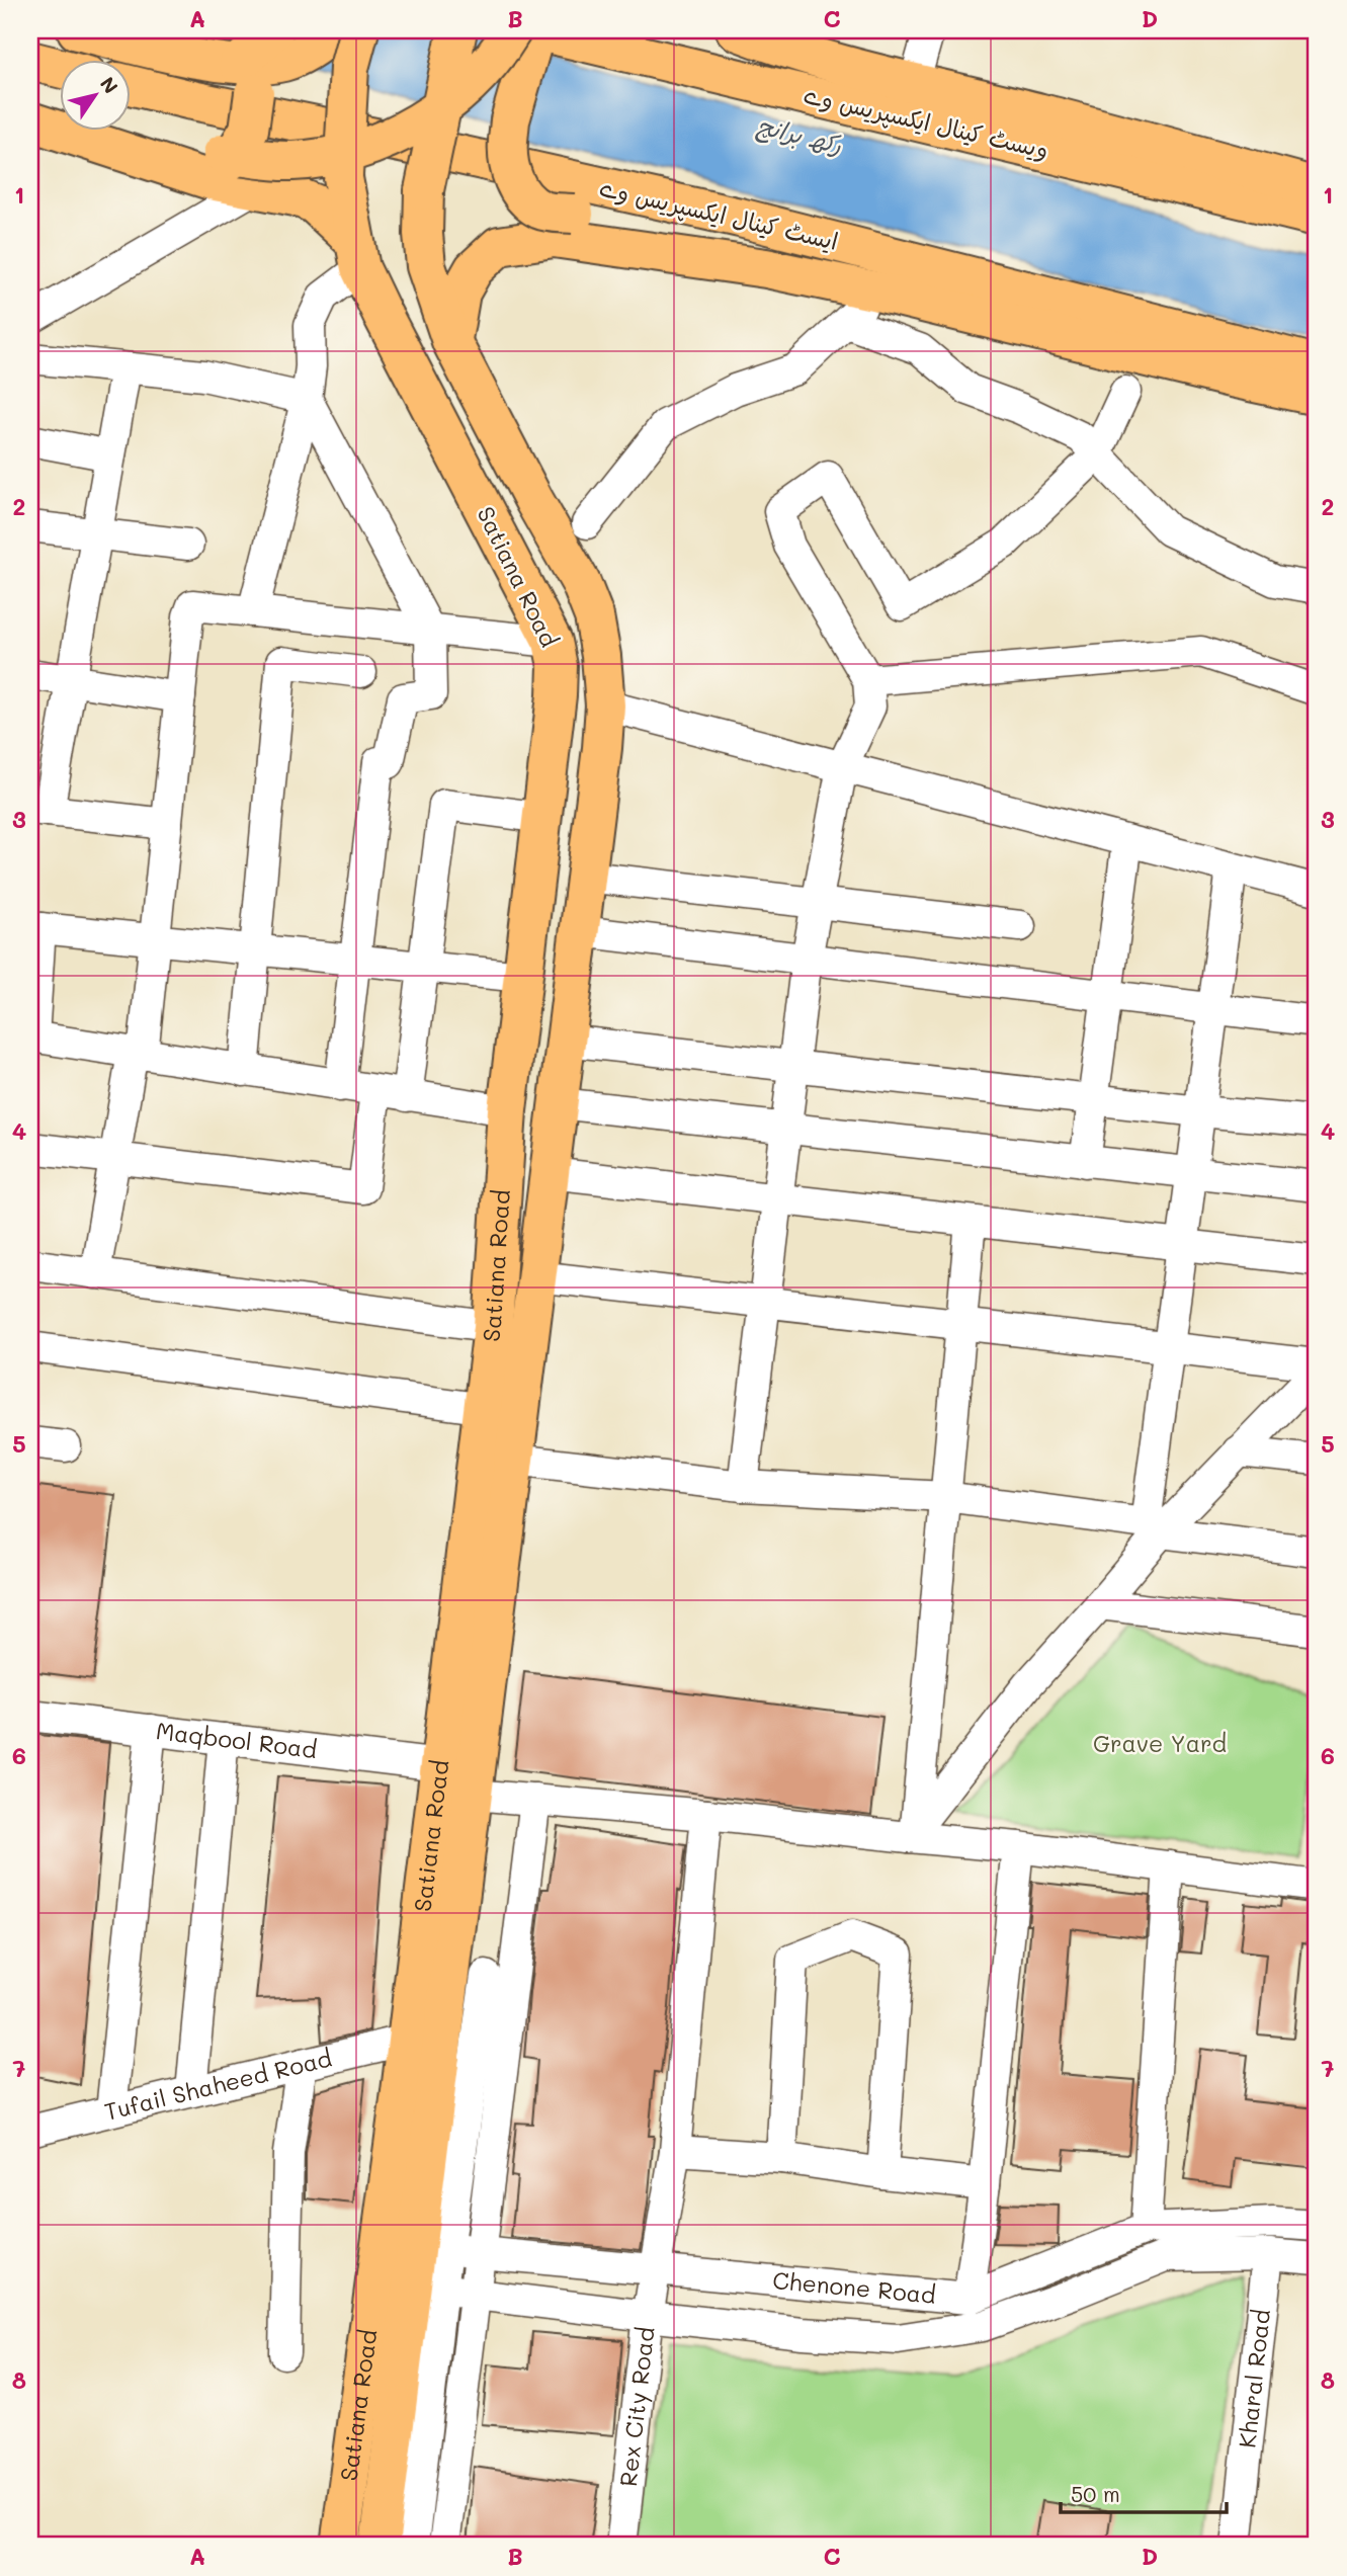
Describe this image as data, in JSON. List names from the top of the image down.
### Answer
{
  "streets": {
    "main road": ["ویسٹ کینال ایکسپریس وے", "ایسٹ کینال ایکسپریس وے", "Satiana Road"],
    "street": [
      "Maqbool Road",
      "Tufail Shaheed Road",
      "Chenone Road",
      "Kharal Road",
      "Rex City Road"
    ]
  },
  "crossings": [
    ["Satiana Road", "Maqbool Road"],
    ["Satiana Road", "Tufail Shaheed Road"],
    ["Satiana Road", "Chenone Road"],
    ["Chenone Road", "Kharal Road"],
    ["Chenone Road", "Rex City Road"]
  ],
  "water": ["رکھ برانچ"],
  "parks": ["Grave Yard"],
  "scale_bar": "50 m",
  "north": "top right",
  "grid": {
    "columns": [
      "A",
      "B",
      "C",
      "D"
    ],
    "rows": [
      "1",
      "2",
      "3",
      "4",
      "5",
      "6",
      "7",
      "8"
    ]
  }
}
